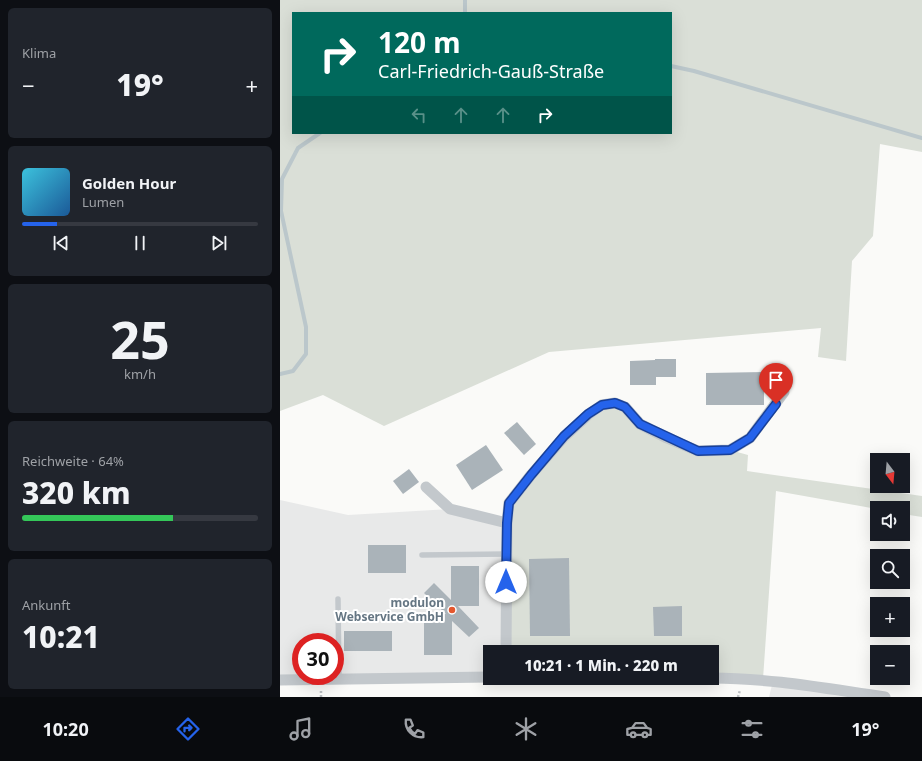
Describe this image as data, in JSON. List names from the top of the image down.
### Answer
{
  "places": ["modulon Webservice GmbH"],
  "north": "bottom",
  "page": {
    "tile": [
      "Klima",
      ["25", "km/h"],
      ["Reichweite · 64%", "320 km"],
      ["Ankunft", "10:21"]
    ],
    "turn": ["120 m", "Carl-Friedrich-Gauß-Straße"],
    "heat": ["−", "19°", "+"],
    "song": ["Golden Hour", "Lumen"],
    "map_buttons": ["+", "−"],
    "limit": "30",
    "trip": "10:21 · 1 Min. · 220 m",
    "tabs": ["10:20", "19°"]
  }
}
